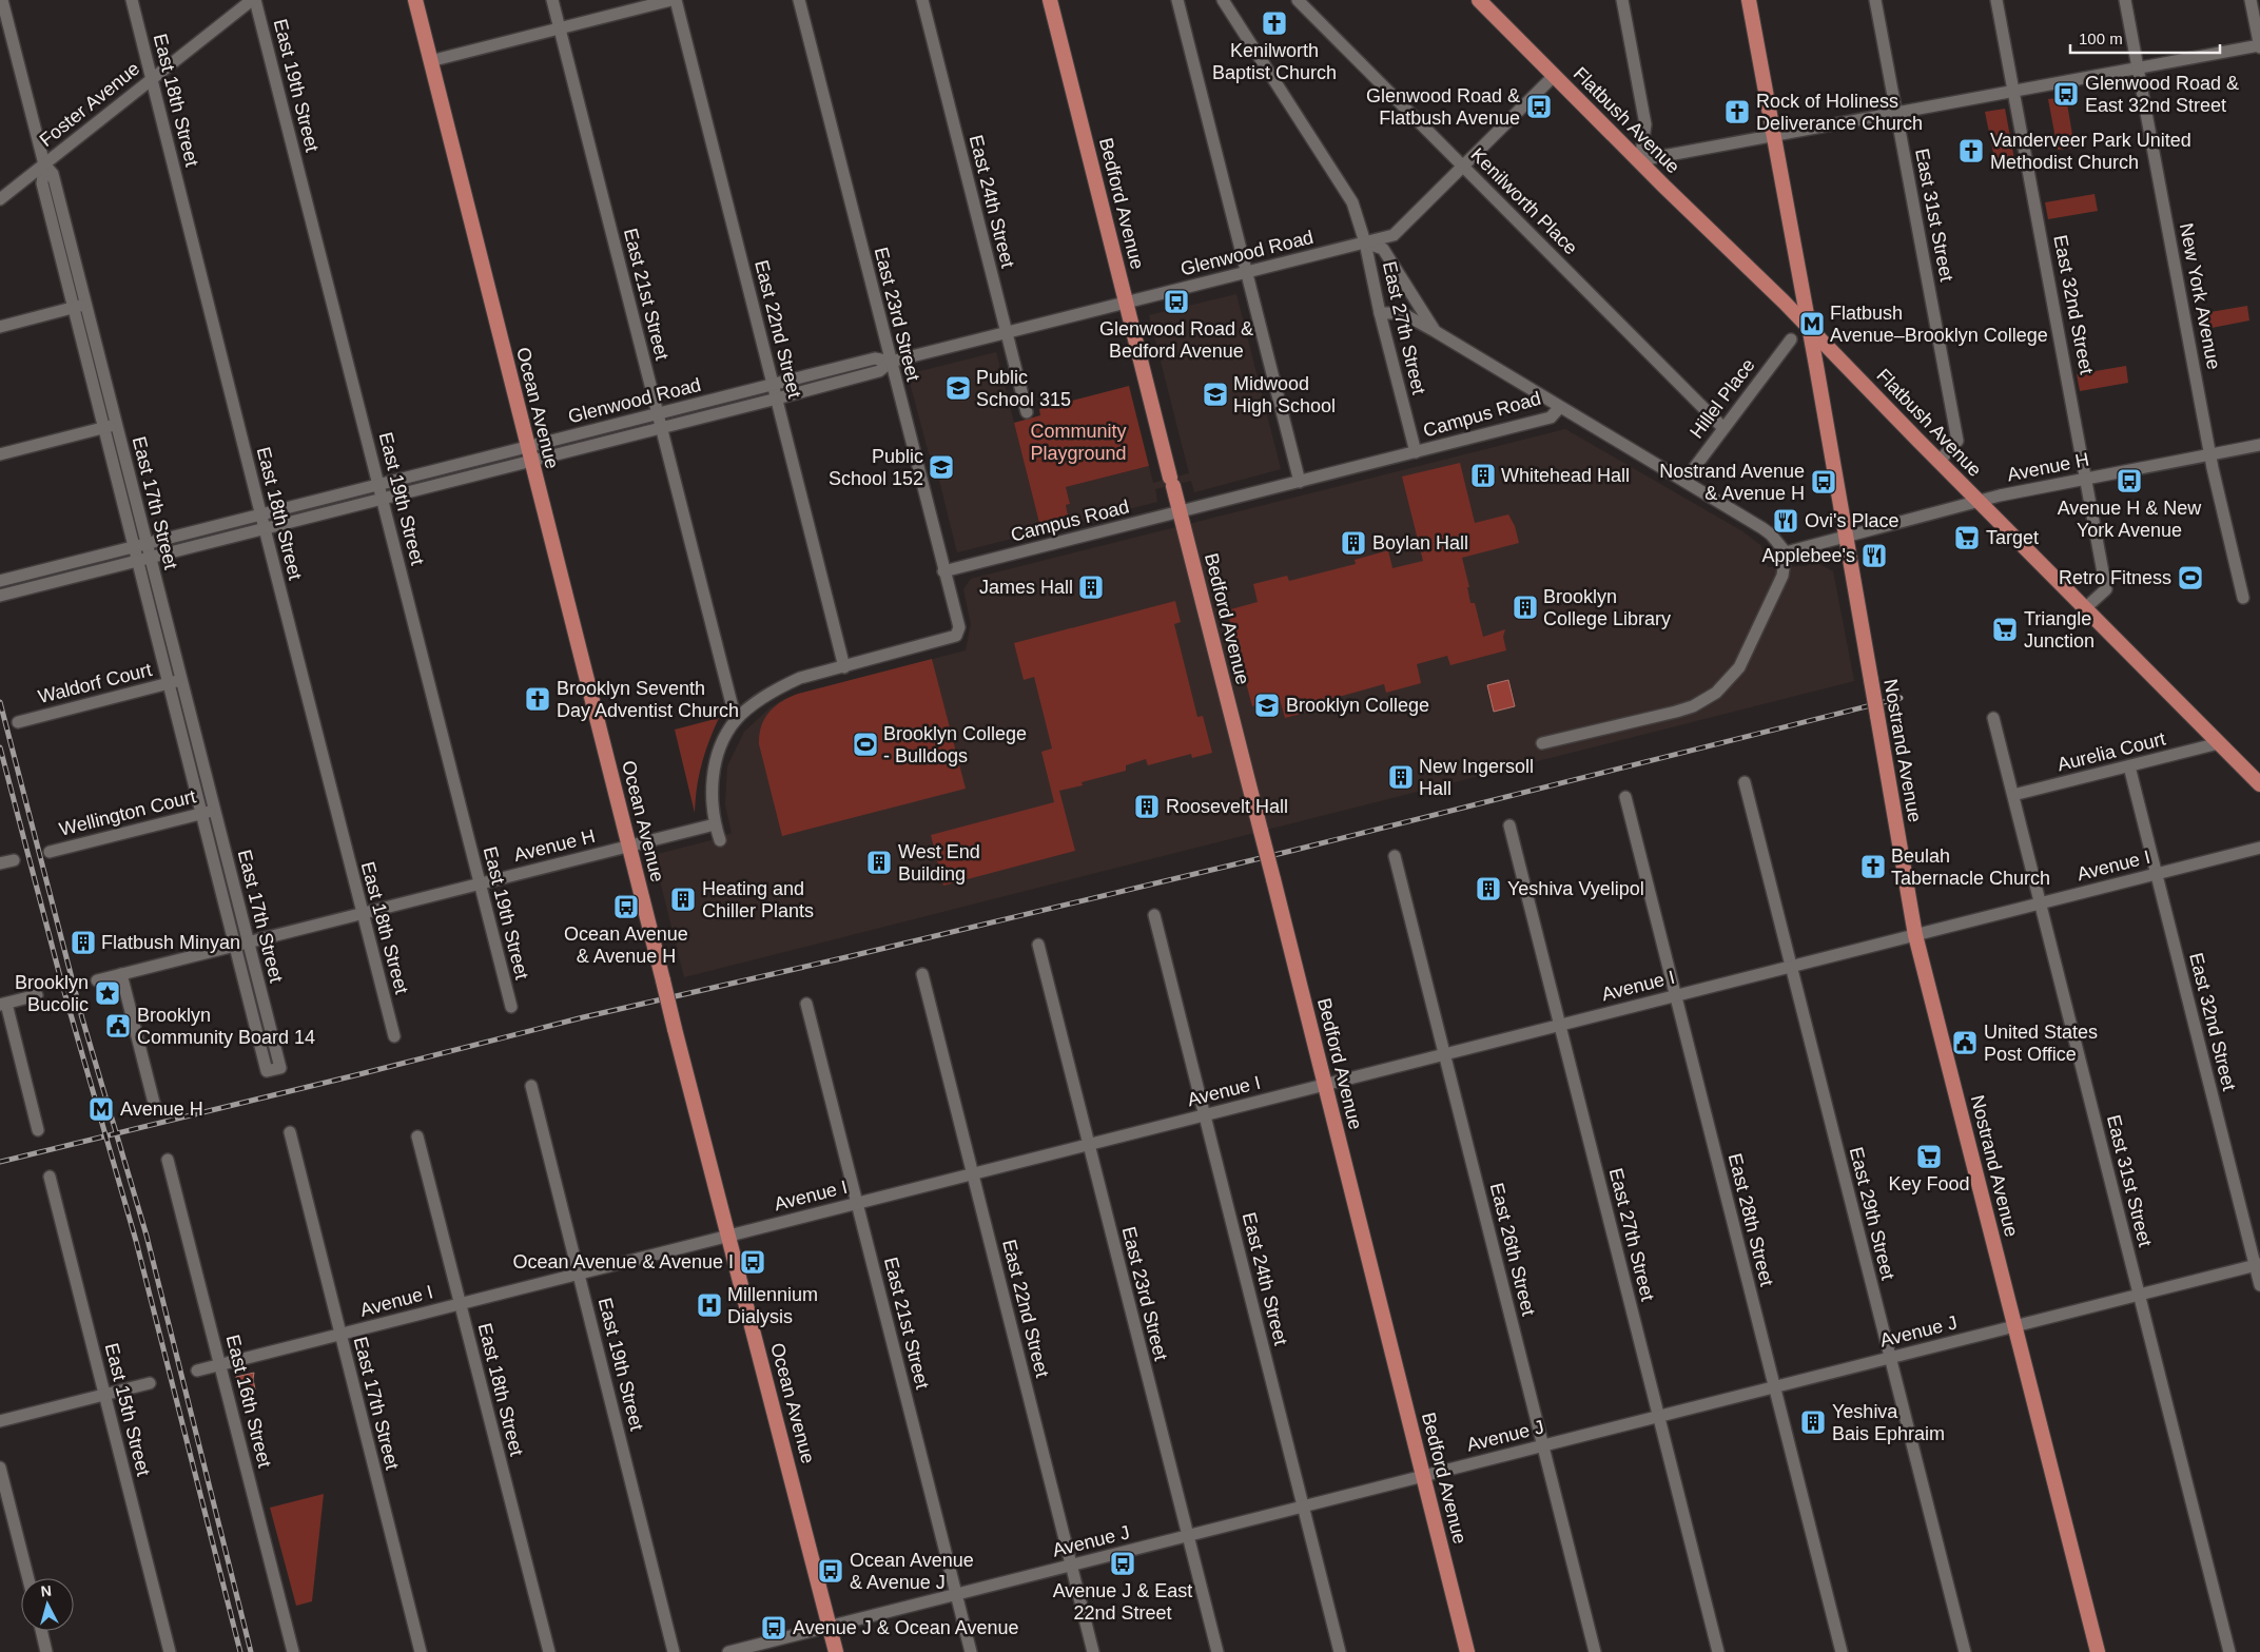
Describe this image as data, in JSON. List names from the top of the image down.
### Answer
{
  "streets": {
    "main road": [
      "Flatbush Avenue",
      "Bedford Avenue",
      "Ocean Avenue",
      "Nostrand Avenue"
    ],
    "street": [
      "East 19th Street",
      "East 18th Street",
      "Foster Avenue",
      "East 24th Street",
      "Kenilworth Place",
      "East 31st Street",
      "Glenwood Road",
      "East 21st Street",
      "New York Avenue",
      "East 32nd Street",
      "East 23rd Street",
      "East 27th Street",
      "East 22nd Street",
      "Hillel Place",
      "Campus Road",
      "Avenue H",
      "East 17th Street",
      "Waldorf Court",
      "Aurelia Court",
      "Wellington Court",
      "Avenue I",
      "East 29th Street",
      "East 28th Street",
      "East 26th Street",
      "Avenue J",
      "East 16th Street",
      "East 15th Street"
    ]
  },
  "crossings": [
    ["East 19th Street", "Foster Avenue"],
    ["East 19th Street", "Glenwood Road"],
    ["East 19th Street", "Avenue H"],
    ["East 19th Street", "Avenue I"],
    ["East 18th Street", "Foster Avenue"],
    ["East 18th Street", "Glenwood Road"],
    ["East 18th Street", "Avenue H"],
    ["East 18th Street", "Avenue I"],
    ["Foster Avenue", "East 17th Street"],
    ["Flatbush Avenue", "East 31st Street"],
    ["Flatbush Avenue", "Glenwood Road"],
    ["Flatbush Avenue", "East 32nd Street"],
    ["Flatbush Avenue", "Avenue H"],
    ["Flatbush Avenue", "Nostrand Avenue"],
    ["Flatbush Avenue", "Aurelia Court"],
    ["East 24th Street", "Glenwood Road"],
    ["East 24th Street", "Avenue I"],
    ["East 24th Street", "Avenue J"],
    ["Kenilworth Place", "Glenwood Road"],
    ["Kenilworth Place", "Hillel Place"],
    ["Bedford Avenue", "Glenwood Road"],
    ["Bedford Avenue", "Campus Road"],
    ["Bedford Avenue", "Avenue I"],
    ["Bedford Avenue", "Avenue J"],
    ["East 31st Street", "Aurelia Court"],
    ["East 31st Street", "Avenue I"],
    ["East 31st Street", "Avenue J"],
    ["Glenwood Road", "East 21st Street"],
    ["Glenwood Road", "East 23rd Street"],
    ["Glenwood Road", "East 27th Street"],
    ["Glenwood Road", "East 22nd Street"],
    ["Glenwood Road", "Ocean Avenue"],
    ["Glenwood Road", "East 17th Street"],
    ["East 21st Street", "Avenue I"],
    ["East 21st Street", "Avenue J"],
    ["New York Avenue", "Avenue H"],
    ["East 32nd Street", "Avenue H"],
    ["East 32nd Street", "Aurelia Court"],
    ["East 32nd Street", "Avenue I"],
    ["East 32nd Street", "Avenue J"],
    ["East 23rd Street", "East 22nd Street"],
    ["East 23rd Street", "Campus Road"],
    ["East 23rd Street", "Avenue I"],
    ["East 23rd Street", "Avenue J"],
    ["East 27th Street", "Campus Road"],
    ["East 27th Street", "Avenue I"],
    ["East 27th Street", "Avenue J"],
    ["East 22nd Street", "Avenue I"],
    ["East 22nd Street", "Avenue J"],
    ["Hillel Place", "Campus Road"],
    ["Ocean Avenue", "Avenue H"],
    ["Ocean Avenue", "Avenue I"],
    ["Ocean Avenue", "Avenue J"],
    ["Campus Road", "Avenue H"],
    ["Avenue H", "East 17th Street"],
    ["Avenue H", "Nostrand Avenue"],
    ["East 17th Street", "Waldorf Court"],
    ["East 17th Street", "Wellington Court"],
    ["East 17th Street", "Avenue I"],
    ["Nostrand Avenue", "Avenue I"],
    ["Nostrand Avenue", "Avenue J"],
    ["Avenue I", "East 29th Street"],
    ["Avenue I", "East 28th Street"],
    ["Avenue I", "East 26th Street"],
    ["Avenue I", "East 16th Street"],
    ["East 29th Street", "Avenue J"],
    ["East 28th Street", "Avenue J"],
    ["East 26th Street", "Avenue J"]
  ],
  "parks": ["Community Playground"],
  "places": {
    "church": [
      "Kenilworth Baptist Church",
      "Rock of Holiness Deliverance Church",
      "Vanderveer Park United Methodist Church",
      "Brooklyn Seventh Day Adventist Church",
      "Beulah Tabernacle Church"
    ],
    "bus stop": [
      "Glenwood Road & East 32nd Street",
      "Glenwood Road & Flatbush Avenue",
      "Glenwood Road & Bedford Avenue",
      "Avenue H & New York Avenue",
      "Nostrand Avenue & Avenue H",
      "Ocean Avenue & Avenue H",
      "Ocean Avenue & Avenue I",
      "Avenue J & East 22nd Street",
      "Ocean Avenue & Avenue J",
      "Avenue J & Ocean Avenue"
    ],
    "metro station": ["Flatbush Avenue–Brooklyn College", "Avenue H"],
    "school or university": [
      "Public School 315",
      "Midwood High School",
      "Public School 152",
      "Brooklyn College"
    ],
    "building": [
      "Whitehead Hall",
      "Boylan Hall",
      "James Hall",
      "Brooklyn College Library",
      "New Ingersoll Hall",
      "Roosevelt Hall",
      "West End Building",
      "Yeshiva Vyelipol",
      "Heating and Chiller Plants",
      "Flatbush Minyan",
      "Yeshiva Bais Ephraim"
    ],
    "restaurant": ["Ovi's Place", "Applebee's"],
    "supermarket": ["Target", "Triangle Junction", "Key Food"],
    "sports": ["Retro Fitness", "Brooklyn College - Bulldogs"],
    "place": ["Brooklyn Bucolic"],
    "public building": ["Brooklyn Community Board 14", "United States Post Office"],
    "hospital": ["Millennium Dialysis"]
  },
  "scale_bar": "100 m",
  "north": "top"
}
